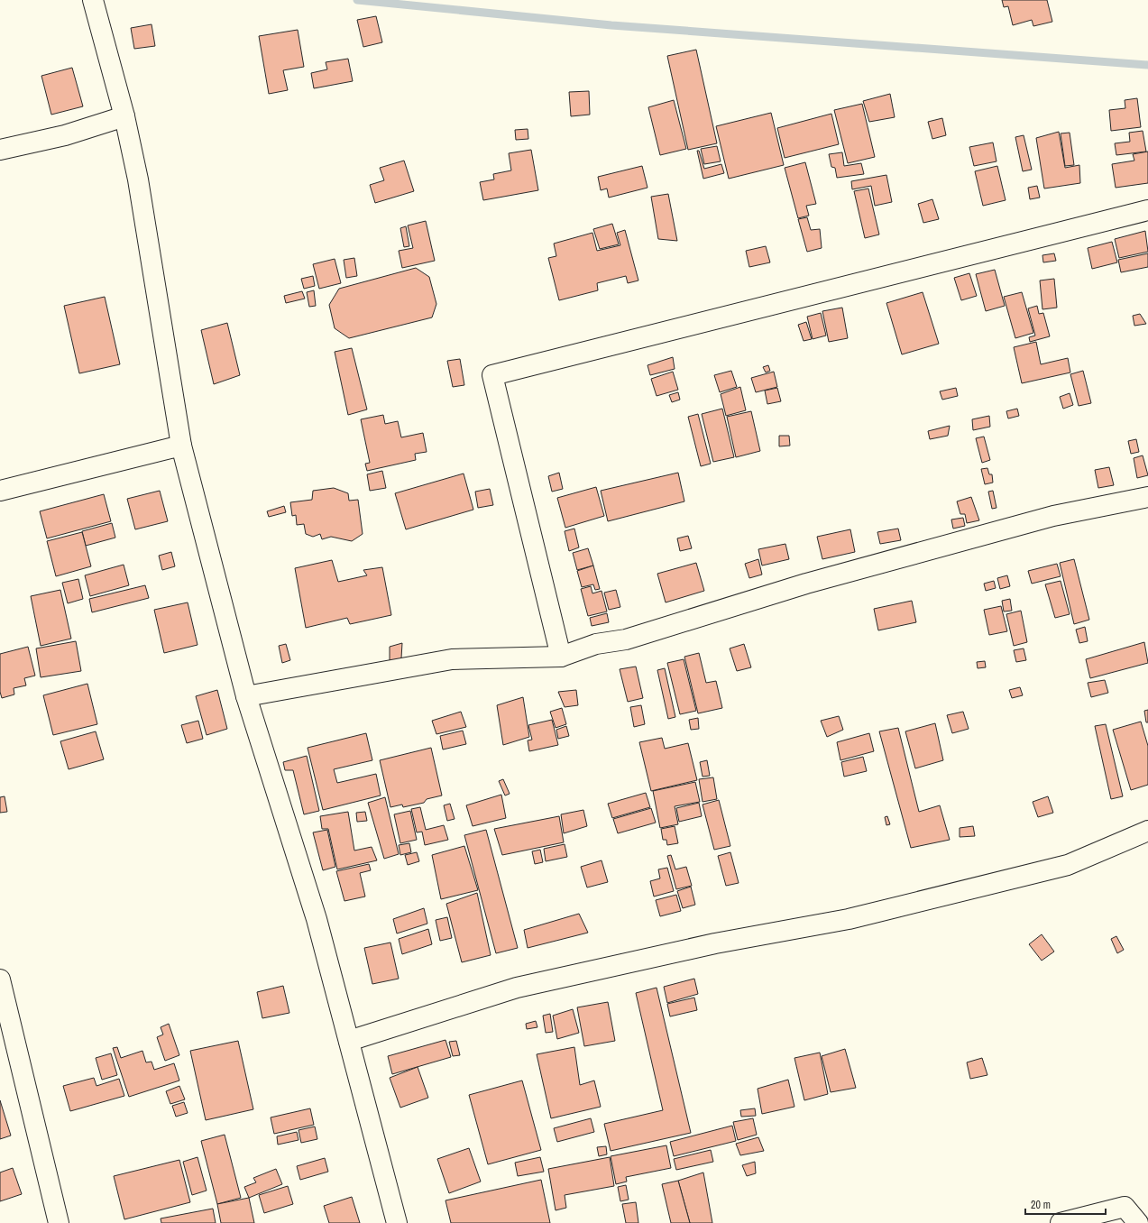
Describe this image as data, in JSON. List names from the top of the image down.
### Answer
{
  "scale_bar": "20 m"
}
